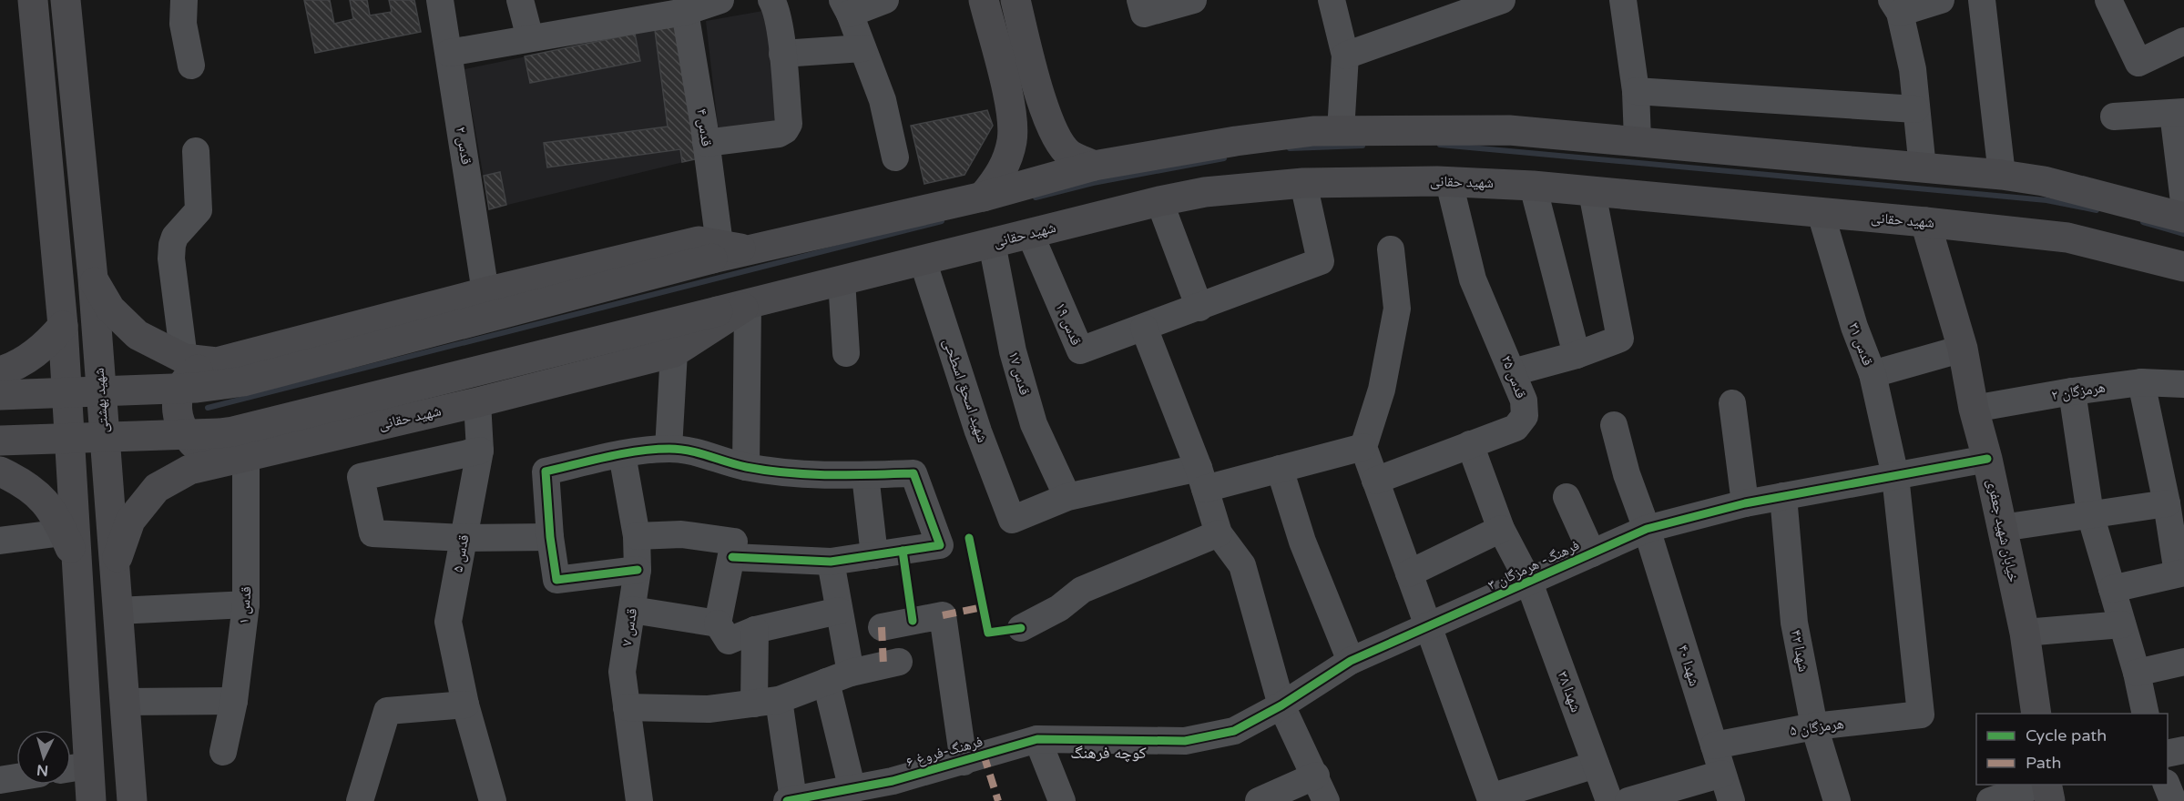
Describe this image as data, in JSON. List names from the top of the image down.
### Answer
{
  "streets": {
    "main road": ["شهید حقانی", "شهید بهشتی", "خیابان شهید جعفری"],
    "street": [
      "قدس ۴",
      "قدس ۲",
      "قدس ۱۹",
      "قدس ۳۱",
      "قدس ۱۷",
      "قدس ۲۵",
      "شهید اسحق اسطحی",
      "هرمزگان ۲",
      "قدس ۵",
      "فرهنگ- هرمزگان ۳",
      "قدس ۱",
      "قدس ۷",
      "شهدا ۴۲",
      "شهدا ۴۰",
      "شهدا ۳۸",
      "هرمزگان ۵",
      "فرهنگ-فروغ ۶"
    ]
  },
  "crossings": [
    ["شهید حقانی", "قدس ۱۹"],
    ["شهید حقانی", "قدس ۳۱"],
    ["شهید حقانی", "قدس ۱۷"],
    ["شهید حقانی", "قدس ۲۵"],
    ["شهید حقانی", "شهید اسحق اسطحی"],
    ["شهید حقانی", "شهید بهشتی"],
    ["شهید حقانی", "خیابان شهید جعفری"],
    ["شهید حقانی", "قدس ۵"],
    ["شهید حقانی", "قدس ۱"],
    ["قدس ۳۱", "فرهنگ- هرمزگان ۳"],
    ["قدس ۳۱", "هرمزگان ۵"],
    ["قدس ۱۷", "شهید اسحق اسطحی"],
    ["قدس ۲۵", "شهدا ۳۸"],
    ["هرمزگان ۲", "خیابان شهید جعفری"],
    ["خیابان شهید جعفری", "فرهنگ- هرمزگان ۳"],
    ["فرهنگ- هرمزگان ۳", "شهدا ۴۲"],
    ["فرهنگ- هرمزگان ۳", "شهدا ۴۰"],
    ["فرهنگ- هرمزگان ۳", "شهدا ۳۸"],
    ["فرهنگ- هرمزگان ۳", "فرهنگ-فروغ ۶"],
    ["شهدا ۴۲", "هرمزگان ۵"],
    ["شهدا ۴۰", "هرمزگان ۵"]
  ],
  "districts": ["کوچه فرهنگ"],
  "legend": ["Cycle path", "Path"],
  "north": "bottom"
}
